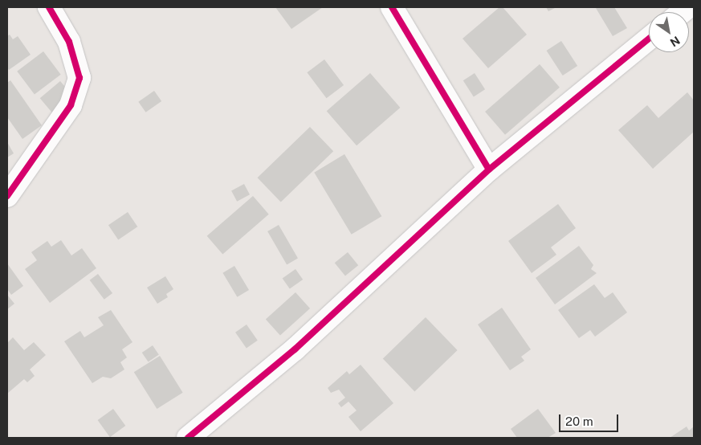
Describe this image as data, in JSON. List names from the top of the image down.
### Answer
{
  "scale_bar": "20 m",
  "north": "bottom right"
}
